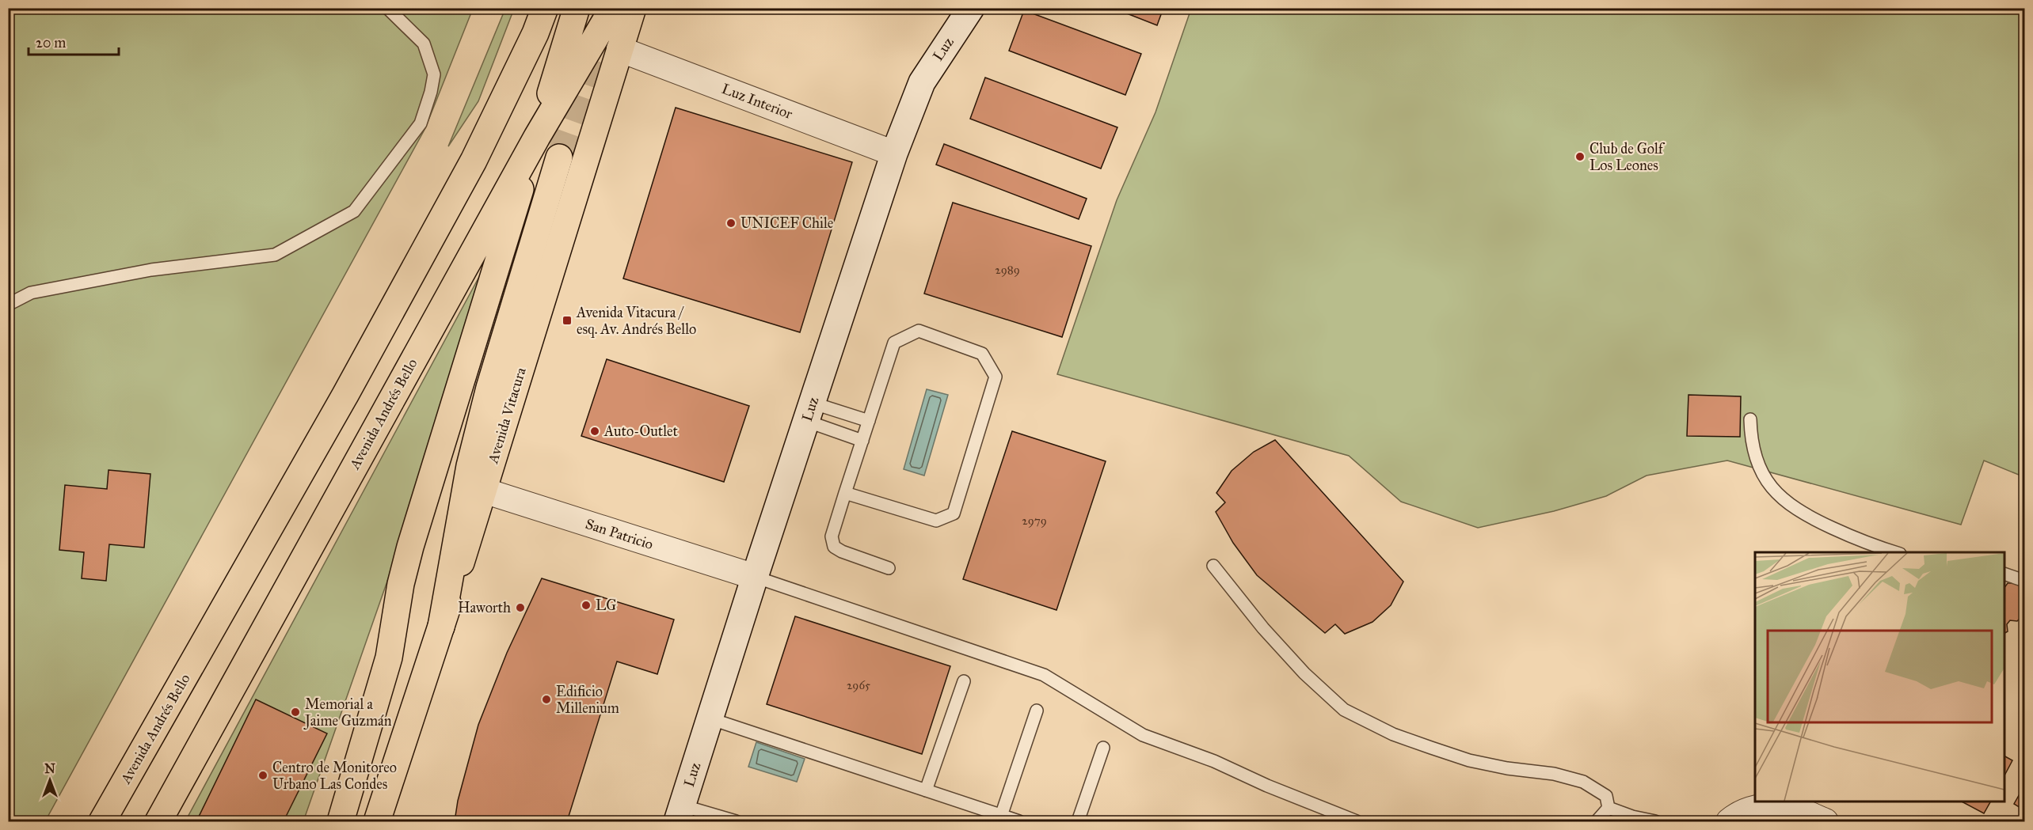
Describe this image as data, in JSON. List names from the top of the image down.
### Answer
{
  "streets": {
    "main road": ["Avenida Andrés Bello", "Avenida Vitacura"],
    "street": ["Luz", "Luz Interior", "San Patricio"]
  },
  "crossings": [
    ["Luz", "Luz Interior"],
    ["Luz", "San Patricio"],
    ["Luz Interior", "Avenida Vitacura"],
    ["Avenida Vitacura", "San Patricio"]
  ],
  "places": {
    "other": [
      "Club de Golf Los Leones",
      "UNICEF Chile",
      "Auto-Outlet",
      "LG",
      "Haworth",
      "Edificio Millenium",
      "Memorial a Jaime Guzmán",
      "Centro de Monitoreo Urbano Las Condes"
    ],
    "transit": ["Avenida Vitacura / esq. Av. Andrés Bello"]
  },
  "house_numbers": ["2989", "2979", "2965"],
  "scale_bar": "20 m",
  "north": "top"
}
